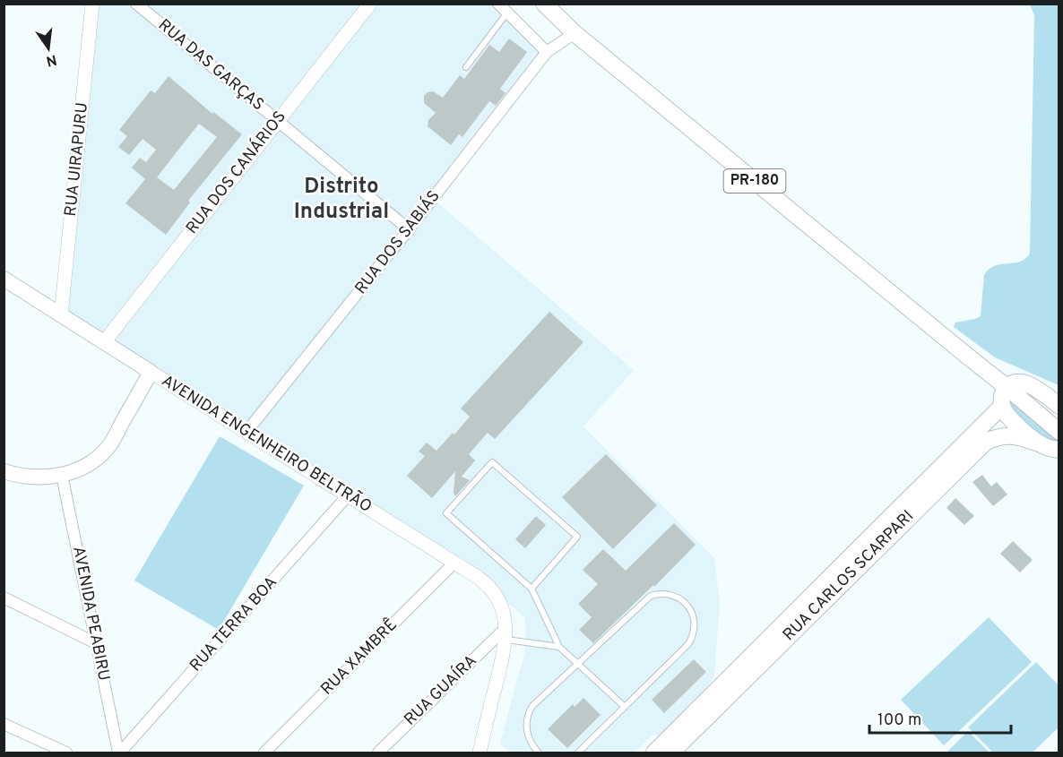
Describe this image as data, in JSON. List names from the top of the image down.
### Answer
{
  "streets": {
    "main road": ["PR-180", "AVENIDA ENGENHEIRO BELTRÃO", "RUA CARLOS SCARPARI"],
    "street": [
      "RUA DAS GARÇAS",
      "RUA UIRAPURU",
      "RUA DOS CANÁRIOS",
      "RUA DOS SABIÁS",
      "AVENIDA PEABIRU",
      "RUA TERRA BOA",
      "RUA XAMBRÊ",
      "RUA GUAÍRA"
    ]
  },
  "crossings": [
    ["RUA DAS GARÇAS", "RUA DOS CANÁRIOS"],
    ["RUA DAS GARÇAS", "RUA DOS SABIÁS"],
    ["RUA UIRAPURU", "AVENIDA ENGENHEIRO BELTRÃO"],
    ["RUA DOS CANÁRIOS", "AVENIDA ENGENHEIRO BELTRÃO"],
    ["PR-180", "RUA DOS SABIÁS"],
    ["PR-180", "RUA CARLOS SCARPARI"],
    ["RUA DOS SABIÁS", "AVENIDA ENGENHEIRO BELTRÃO"],
    ["AVENIDA ENGENHEIRO BELTRÃO", "RUA TERRA BOA"],
    ["AVENIDA ENGENHEIRO BELTRÃO", "RUA XAMBRÊ"],
    ["AVENIDA ENGENHEIRO BELTRÃO", "RUA GUAÍRA"],
    ["AVENIDA PEABIRU", "RUA TERRA BOA"]
  ],
  "districts": ["Distrito Industrial"],
  "scale_bar": "100 m",
  "north": "bottom"
}
